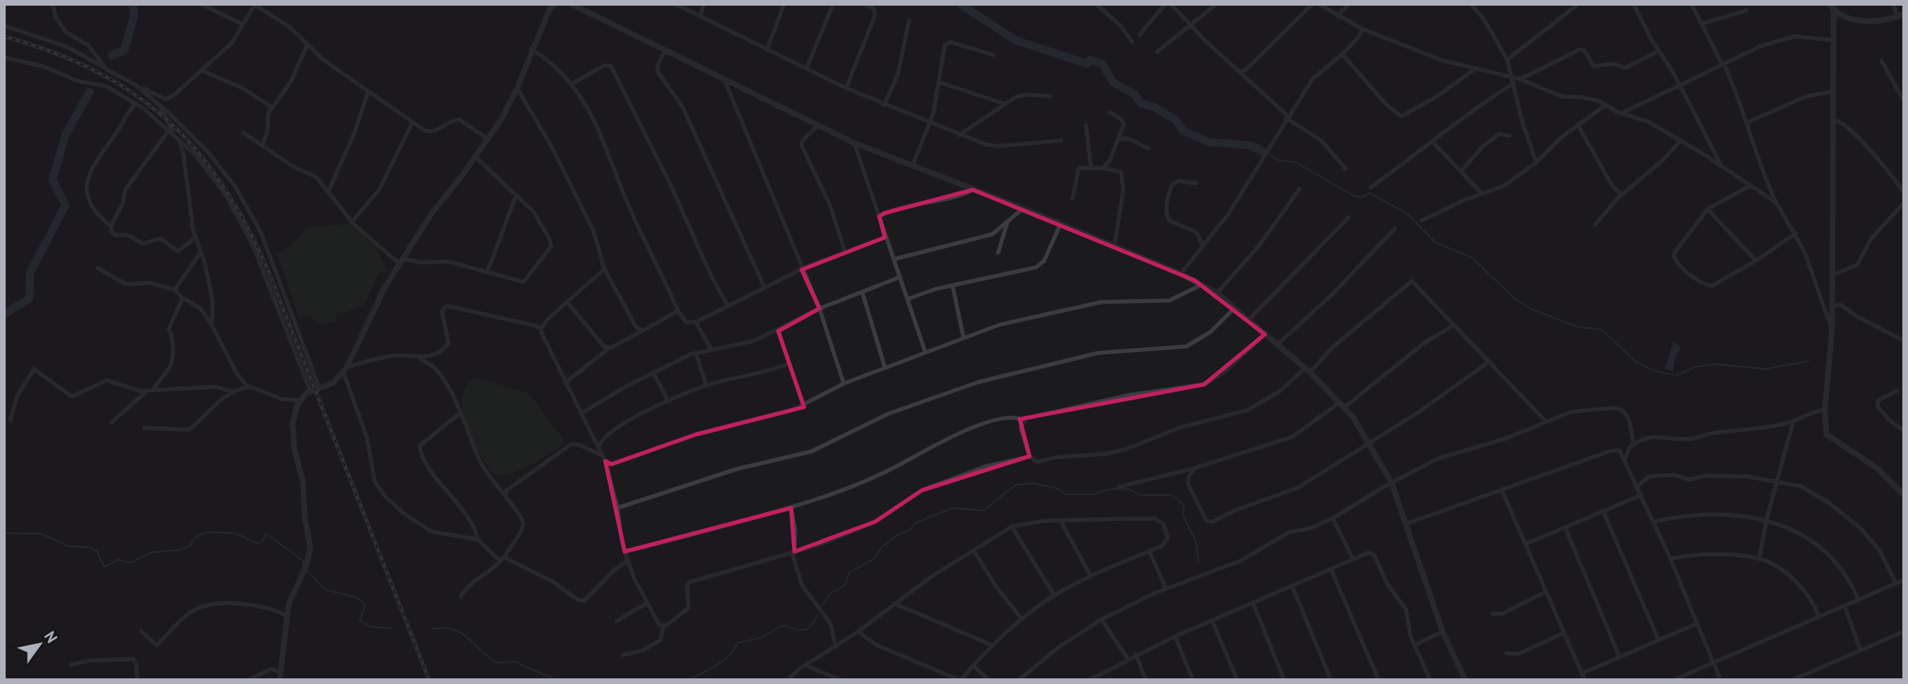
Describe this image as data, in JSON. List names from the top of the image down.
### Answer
{
  "north": "top right"
}
